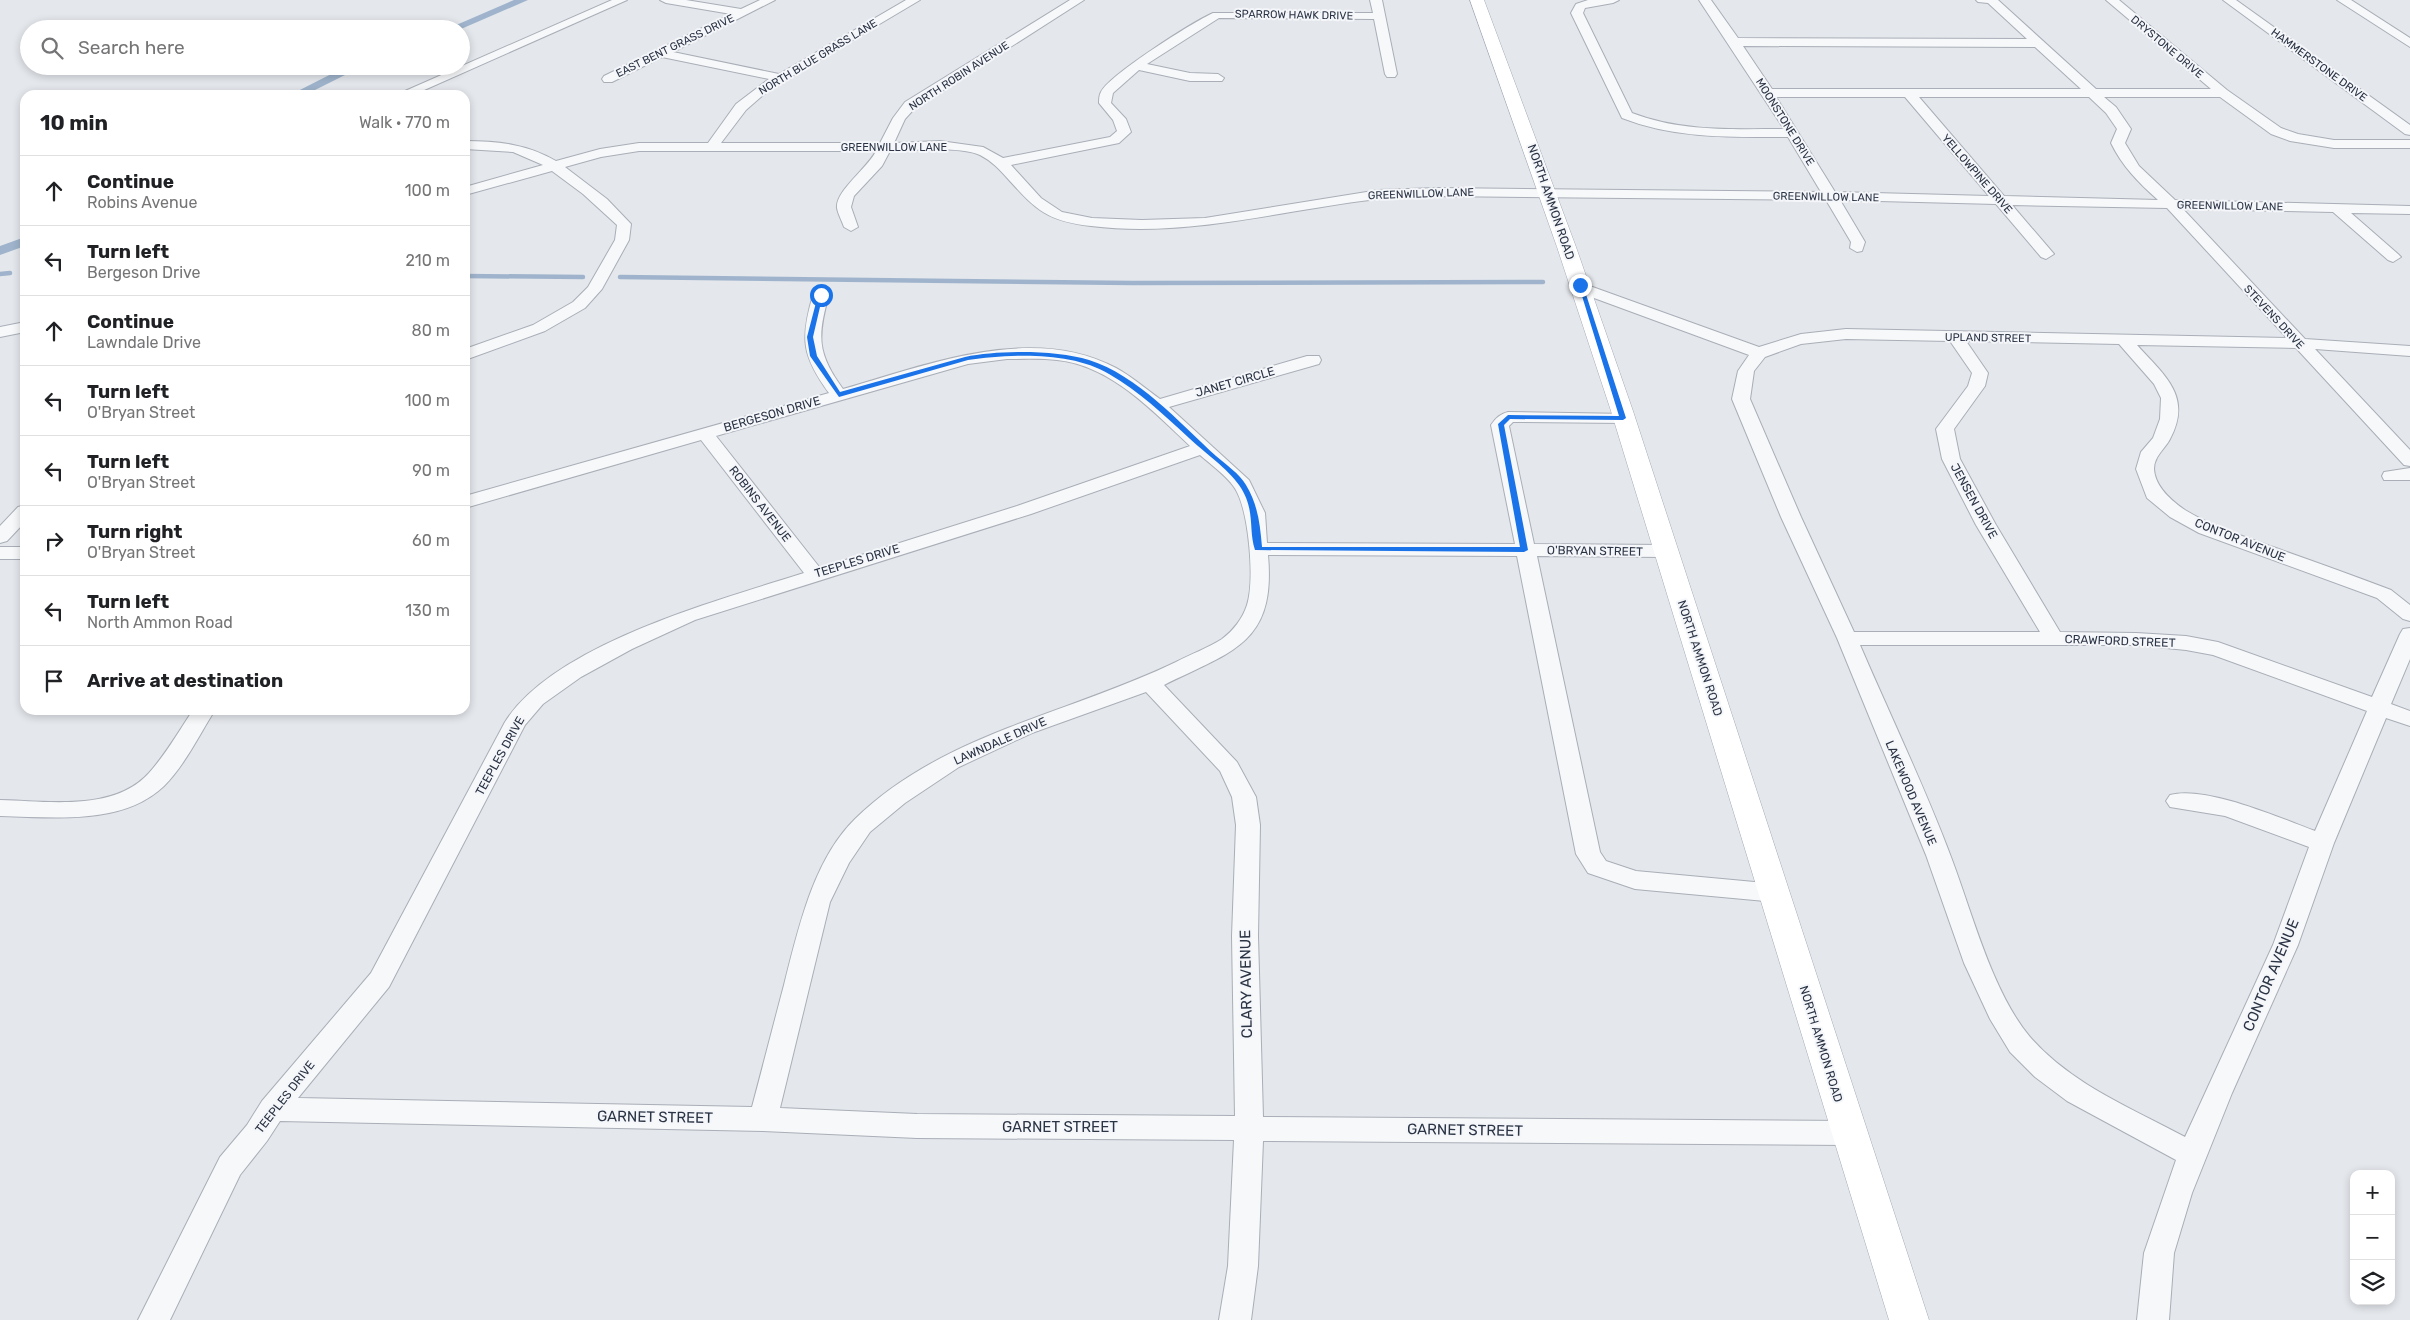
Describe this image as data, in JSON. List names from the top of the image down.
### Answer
{
  "streets": {
    "main road": ["NORTH AMMON ROAD"],
    "street": [
      "SPARROW HAWK DRIVE",
      "EAST BENT GRASS DRIVE",
      "DRYSTONE DRIVE",
      "NORTH BLUE GRASS LANE",
      "HAMMERSTONE DRIVE",
      "NORTH ROBIN AVENUE",
      "MOONSTONE DRIVE",
      "GREENWILLOW LANE",
      "YELLOWPINE DRIVE",
      "STEVENS DRIVE",
      "UPLAND STREET",
      "JANET CIRCLE",
      "BERGESON DRIVE",
      "JENSEN DRIVE",
      "ROBINS AVENUE",
      "CONTOR AVENUE",
      "O'BRYAN STREET",
      "TEEPLES DRIVE",
      "CRAWFORD STREET",
      "LAWNDALE DRIVE",
      "LAKEWOOD AVENUE",
      "CLARY AVENUE",
      "GARNET STREET"
    ]
  },
  "crossings": [
    ["SPARROW HAWK DRIVE", "GREENWILLOW LANE"],
    ["NORTH BLUE GRASS LANE", "GREENWILLOW LANE"],
    ["NORTH ROBIN AVENUE", "GREENWILLOW LANE"],
    ["MOONSTONE DRIVE", "GREENWILLOW LANE"],
    ["GREENWILLOW LANE", "YELLOWPINE DRIVE"],
    ["GREENWILLOW LANE", "NORTH AMMON ROAD"],
    ["GREENWILLOW LANE", "STEVENS DRIVE"],
    ["NORTH AMMON ROAD", "O'BRYAN STREET"],
    ["NORTH AMMON ROAD", "GARNET STREET"],
    ["STEVENS DRIVE", "UPLAND STREET"],
    ["UPLAND STREET", "JENSEN DRIVE"],
    ["UPLAND STREET", "CONTOR AVENUE"],
    ["UPLAND STREET", "LAKEWOOD AVENUE"],
    ["JANET CIRCLE", "BERGESON DRIVE"],
    ["BERGESON DRIVE", "ROBINS AVENUE"],
    ["BERGESON DRIVE", "TEEPLES DRIVE"],
    ["BERGESON DRIVE", "LAWNDALE DRIVE"],
    ["JENSEN DRIVE", "CRAWFORD STREET"],
    ["ROBINS AVENUE", "TEEPLES DRIVE"],
    ["CONTOR AVENUE", "CRAWFORD STREET"],
    ["CONTOR AVENUE", "LAKEWOOD AVENUE"],
    ["O'BRYAN STREET", "LAWNDALE DRIVE"],
    ["TEEPLES DRIVE", "LAWNDALE DRIVE"],
    ["TEEPLES DRIVE", "GARNET STREET"],
    ["CRAWFORD STREET", "LAKEWOOD AVENUE"],
    ["LAWNDALE DRIVE", "CLARY AVENUE"],
    ["LAWNDALE DRIVE", "GARNET STREET"],
    ["CLARY AVENUE", "GARNET STREET"]
  ],
  "page": {
    "search": "Search here",
    "heading": ["10 min", "Walk · 770 m"],
    "list": [
      ["Continue", "Robins Avenue", "100 m"],
      ["Turn left", "Bergeson Drive", "210 m"],
      ["Continue", "Lawndale Drive", "80 m"],
      ["Turn left", "O'Bryan Street", "100 m"],
      ["Turn left", "O'Bryan Street", "90 m"],
      ["Turn right", "O'Bryan Street", "60 m"],
      ["Turn left", "North Ammon Road", "130 m"],
      "Arrive at destination"
    ],
    "map_buttons": ["+", "−"]
  }
}
